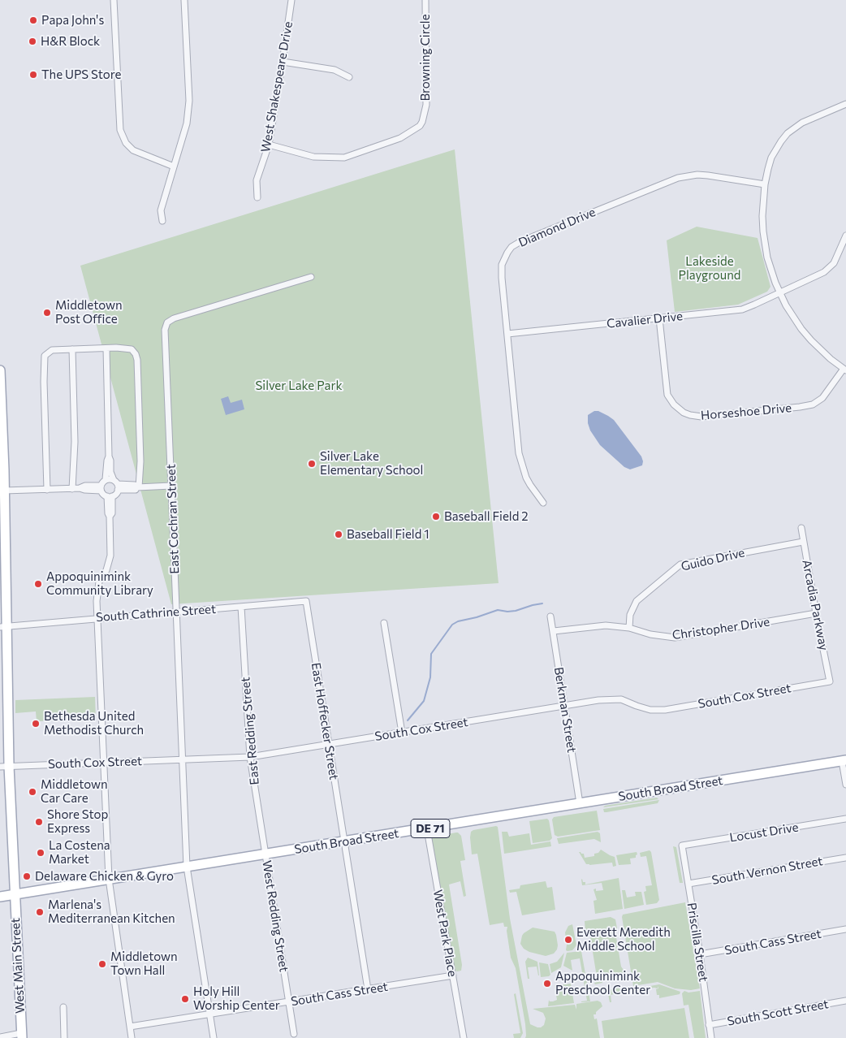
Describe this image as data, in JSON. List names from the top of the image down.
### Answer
{
  "streets": {
    "main road": ["South Broad Street", "DE 71", "West Main Street"],
    "street": [
      "Browning Circle",
      "West Shakespeare Drive",
      "Diamond Drive",
      "Cavalier Drive",
      "Horseshoe Drive",
      "East Cochran Street",
      "Guido Drive",
      "Arcadia Parkway",
      "South Cathrine Street",
      "Christopher Drive",
      "South Cox Street",
      "Berkman Street",
      "East Hoffecker Street",
      "East Redding Street",
      "Locust Drive",
      "South Vernon Street",
      "West Redding Street",
      "West Park Place",
      "Priscilla Street",
      "South Cass Street",
      "South Scott Street"
    ]
  },
  "crossings": [
    ["Browning Circle", "West Shakespeare Drive"],
    ["Diamond Drive", "Cavalier Drive"],
    ["Cavalier Drive", "Horseshoe Drive"],
    ["East Cochran Street", "South Cathrine Street"],
    ["East Cochran Street", "South Cox Street"],
    ["East Cochran Street", "South Broad Street"],
    ["East Cochran Street", "South Cass Street"],
    ["Guido Drive", "Arcadia Parkway"],
    ["Guido Drive", "Christopher Drive"],
    ["Arcadia Parkway", "Christopher Drive"],
    ["Arcadia Parkway", "South Cox Street"],
    ["South Cathrine Street", "East Hoffecker Street"],
    ["South Cathrine Street", "East Redding Street"],
    ["South Cathrine Street", "West Main Street"],
    ["Christopher Drive", "Berkman Street"],
    ["South Cox Street", "Berkman Street"],
    ["South Cox Street", "East Hoffecker Street"],
    ["South Cox Street", "East Redding Street"],
    ["South Cox Street", "West Main Street"],
    ["Berkman Street", "South Broad Street"],
    ["East Hoffecker Street", "South Broad Street"],
    ["East Hoffecker Street", "South Cass Street"],
    ["East Redding Street", "South Broad Street"],
    ["East Redding Street", "West Redding Street"],
    ["South Broad Street", "DE 71"],
    ["South Broad Street", "West Redding Street"],
    ["South Broad Street", "West Park Place"],
    ["South Broad Street", "West Main Street"],
    ["DE 71", "West Main Street"],
    ["Locust Drive", "Priscilla Street"],
    ["South Vernon Street", "Priscilla Street"],
    ["West Redding Street", "South Cass Street"],
    ["West Park Place", "South Cass Street"],
    ["Priscilla Street", "South Cass Street"],
    ["Priscilla Street", "South Scott Street"]
  ],
  "parks": ["Lakeside Playground", "Silver Lake Park"],
  "places": [
    "Papa John's",
    "H&R Block",
    "The UPS Store",
    "Middletown Post Office",
    "Silver Lake Elementary School",
    "Baseball Field 2",
    "Baseball Field 1",
    "Appoquinimink Community Library",
    "Bethesda United Methodist Church",
    "Middletown Car Care",
    "Shore Stop Express",
    "La Costena Market",
    "Delaware Chicken & Gyro",
    "Marlena's Mediterranean Kitchen",
    "Everett Meredith Middle School",
    "Middletown Town Hall",
    "Appoquinimink Preschool Center",
    "Holy Hill Worship Center"
  ]
}
